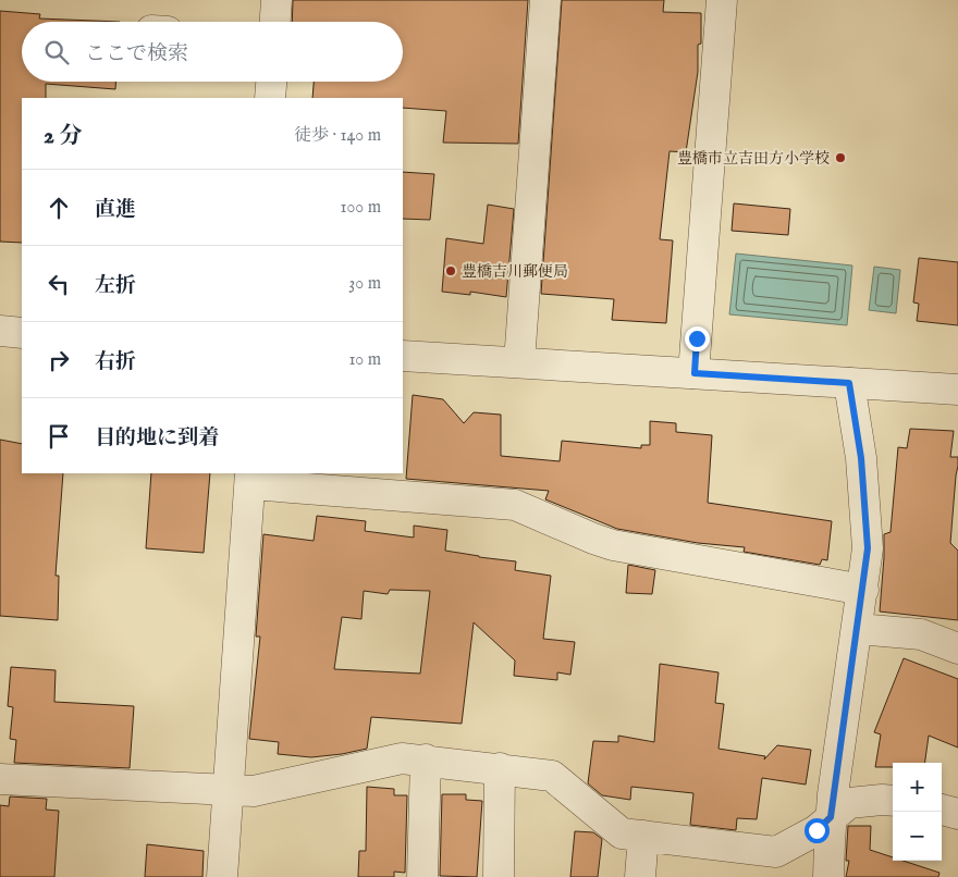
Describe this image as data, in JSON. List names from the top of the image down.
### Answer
{
  "places": ["豊橋市立吉田方小学校", "豊橋吉川郵便局"],
  "page": {
    "search": "ここで検索",
    "heading": ["2 分", "徒歩 · 140 m"],
    "list": [
      ["直進", "100 m"],
      ["左折", "30 m"],
      ["右折", "10 m"],
      "目的地に到着"
    ],
    "map_buttons": ["+", "−"]
  }
}
